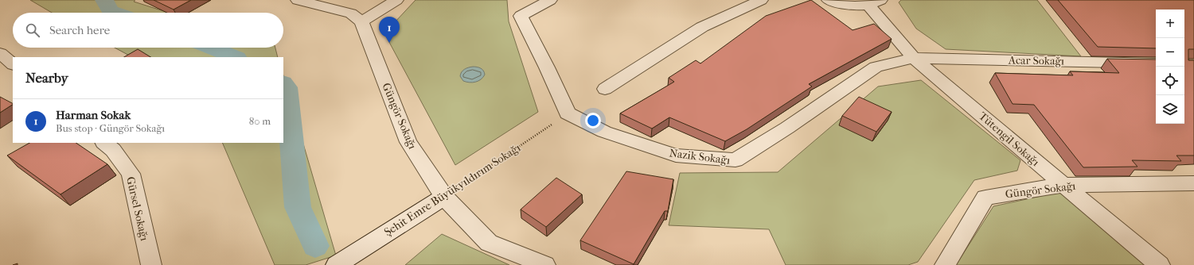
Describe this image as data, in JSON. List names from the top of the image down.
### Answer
{
  "streets": {
    "street": [
      "Acar Sokağı",
      "Güngör Sokağı",
      "Tütengil Sokağı",
      "Nazik Sokağı",
      "Şehit Emre Büyükyıldırım Sokağı",
      "Gürsel Sokağı"
    ]
  },
  "crossings": [
    ["Acar Sokağı", "Tütengil Sokağı"],
    ["Acar Sokağı", "Nazik Sokağı"],
    ["Güngör Sokağı", "Tütengil Sokağı"],
    ["Güngör Sokağı", "Şehit Emre Büyükyıldırım Sokağı"],
    ["Tütengil Sokağı", "Nazik Sokağı"],
    ["Nazik Sokağı", "Şehit Emre Büyükyıldırım Sokağı"]
  ],
  "page": {
    "map_buttons": ["+", "−"],
    "search": "Search here",
    "pins": "1",
    "heading": "Nearby",
    "list": [
      {
        "mark": "1",
        "name": "Harman Sokak",
        "note": "Bus stop · Güngör Sokağı",
        "value": "80 m"
      }
    ]
  }
}
